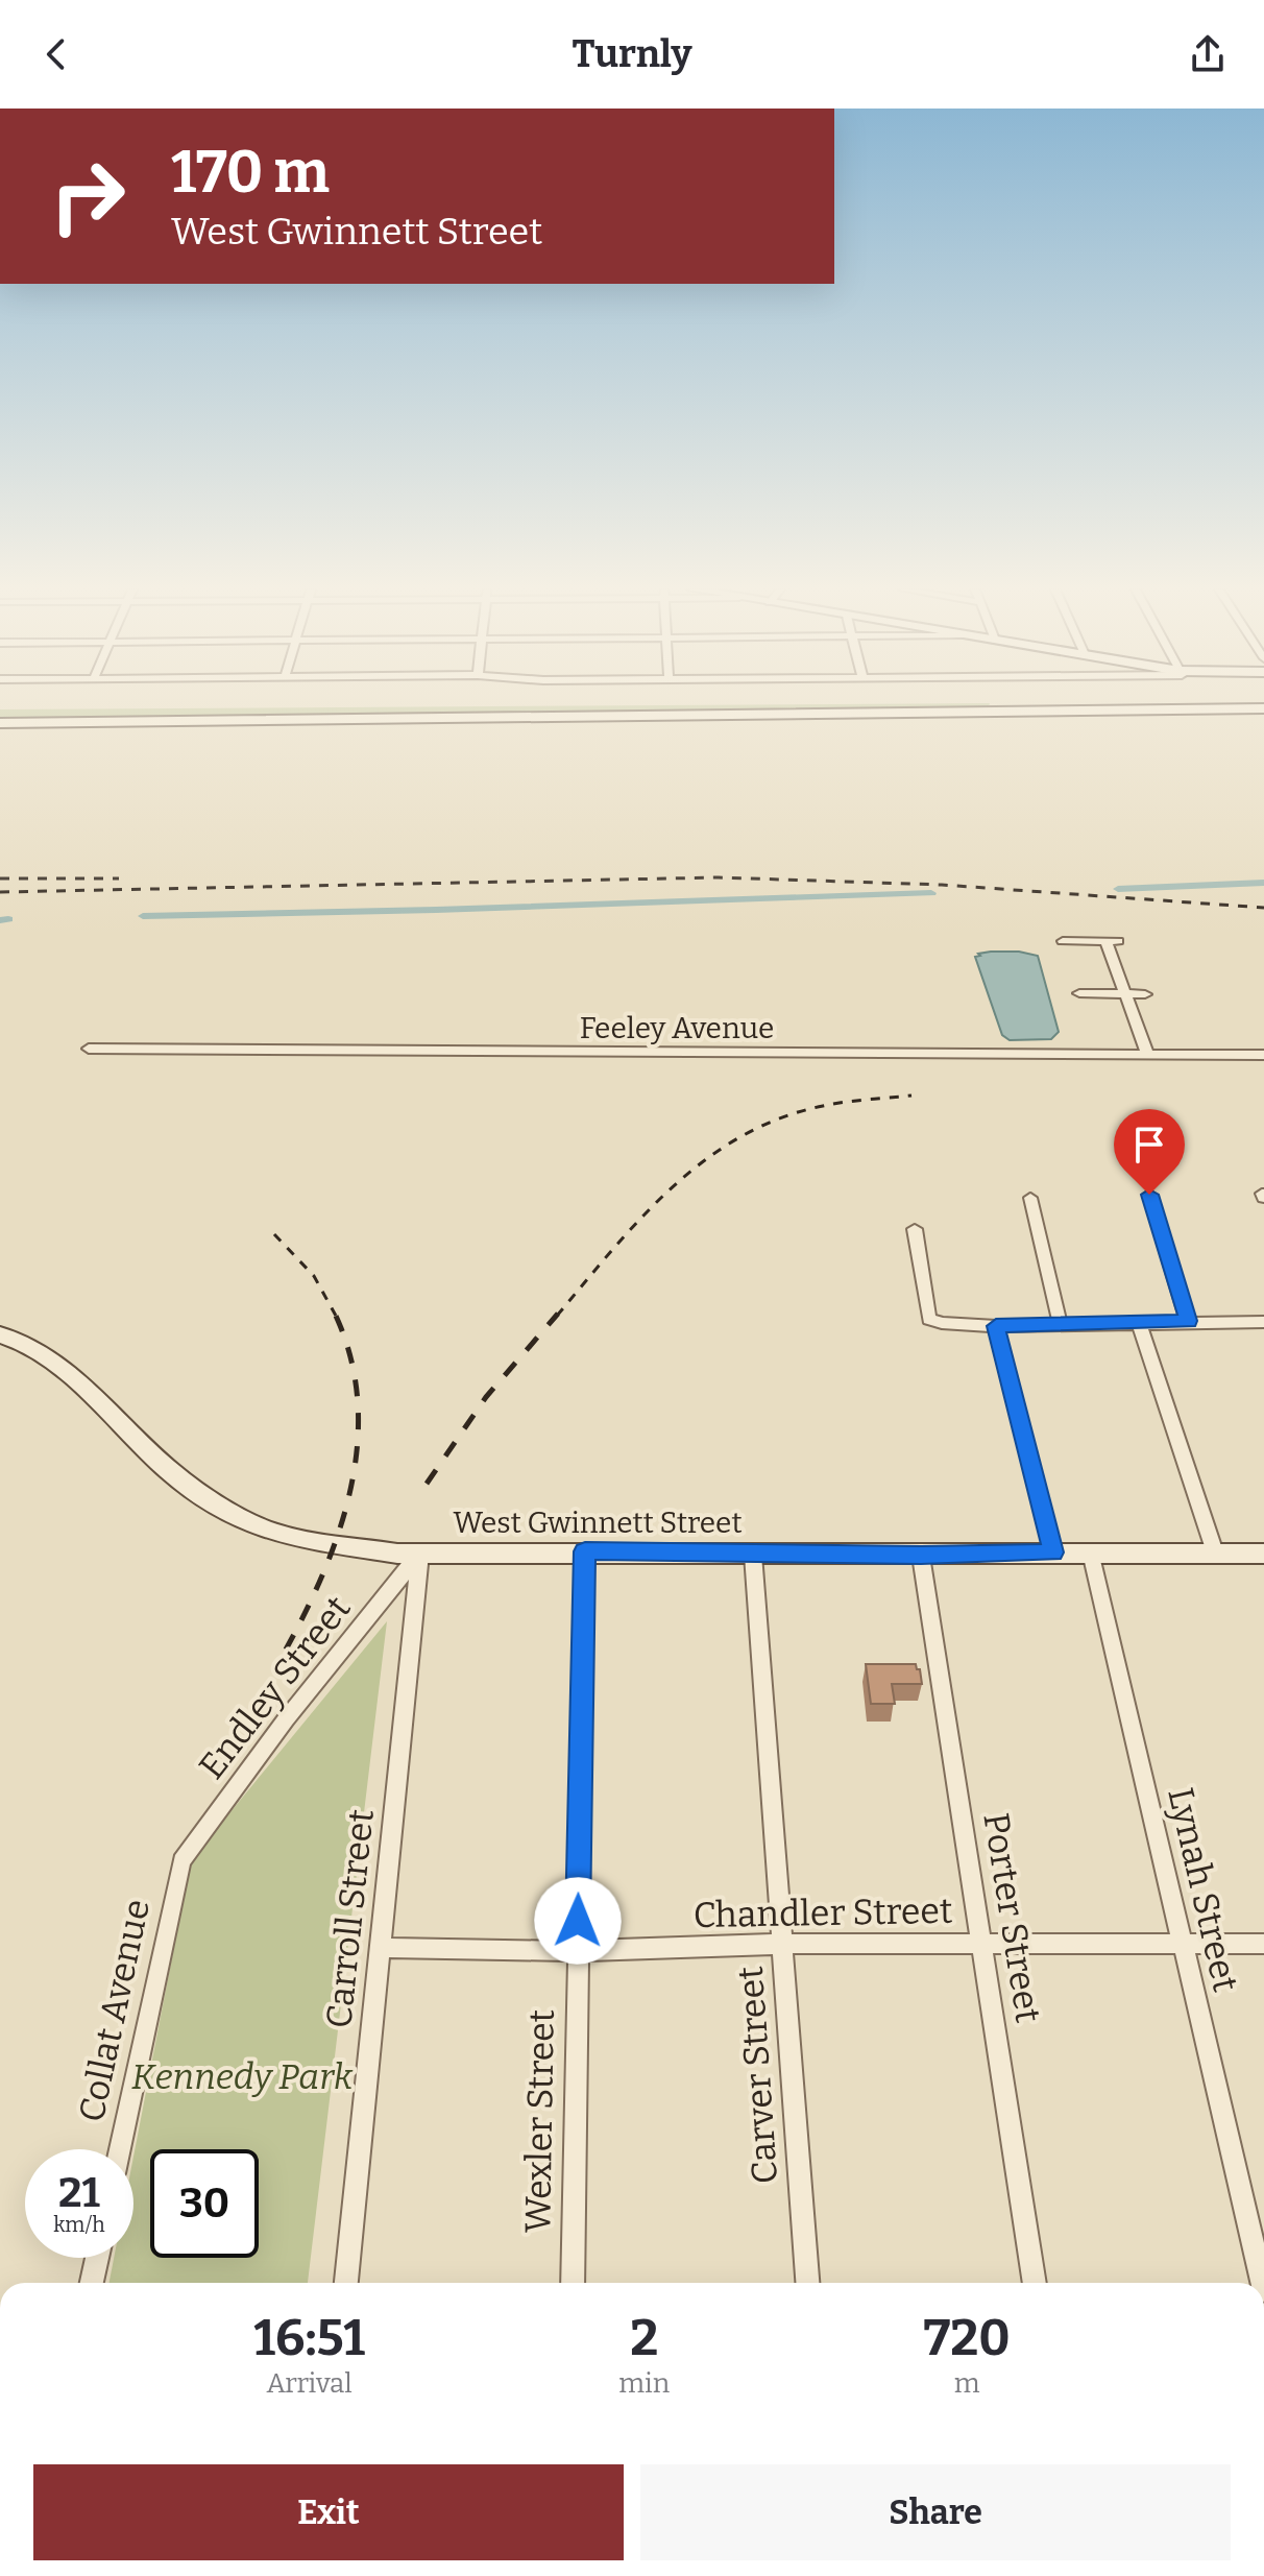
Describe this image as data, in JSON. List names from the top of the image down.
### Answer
{
  "streets": {
    "main road": ["West Gwinnett Street"],
    "street": [
      "Feeley Avenue",
      "Endley Street",
      "Lynah Street",
      "Chandler Street",
      "Porter Street",
      "Carroll Street",
      "Collat Avenue",
      "Carver Street",
      "Wexler Street"
    ]
  },
  "crossings": [
    ["West Gwinnett Street", "Endley Street"],
    ["West Gwinnett Street", "Lynah Street"],
    ["West Gwinnett Street", "Porter Street"],
    ["West Gwinnett Street", "Carroll Street"],
    ["West Gwinnett Street", "Carver Street"],
    ["West Gwinnett Street", "Wexler Street"],
    ["Endley Street", "Carroll Street"],
    ["Endley Street", "Collat Avenue"],
    ["Lynah Street", "Chandler Street"],
    ["Chandler Street", "Porter Street"],
    ["Chandler Street", "Carroll Street"],
    ["Chandler Street", "Carver Street"],
    ["Chandler Street", "Wexler Street"]
  ],
  "parks": ["Kennedy Park"],
  "page": {
    "header": "Turnly",
    "turn": ["170 m", "West Gwinnett Street"],
    "speed": "21 km/h",
    "limit": "30",
    "eta": [
      "16:51",
      "Arrival",
      "2",
      "min",
      "720",
      "m"
    ],
    "buttons": ["Exit", "Share"]
  }
}
